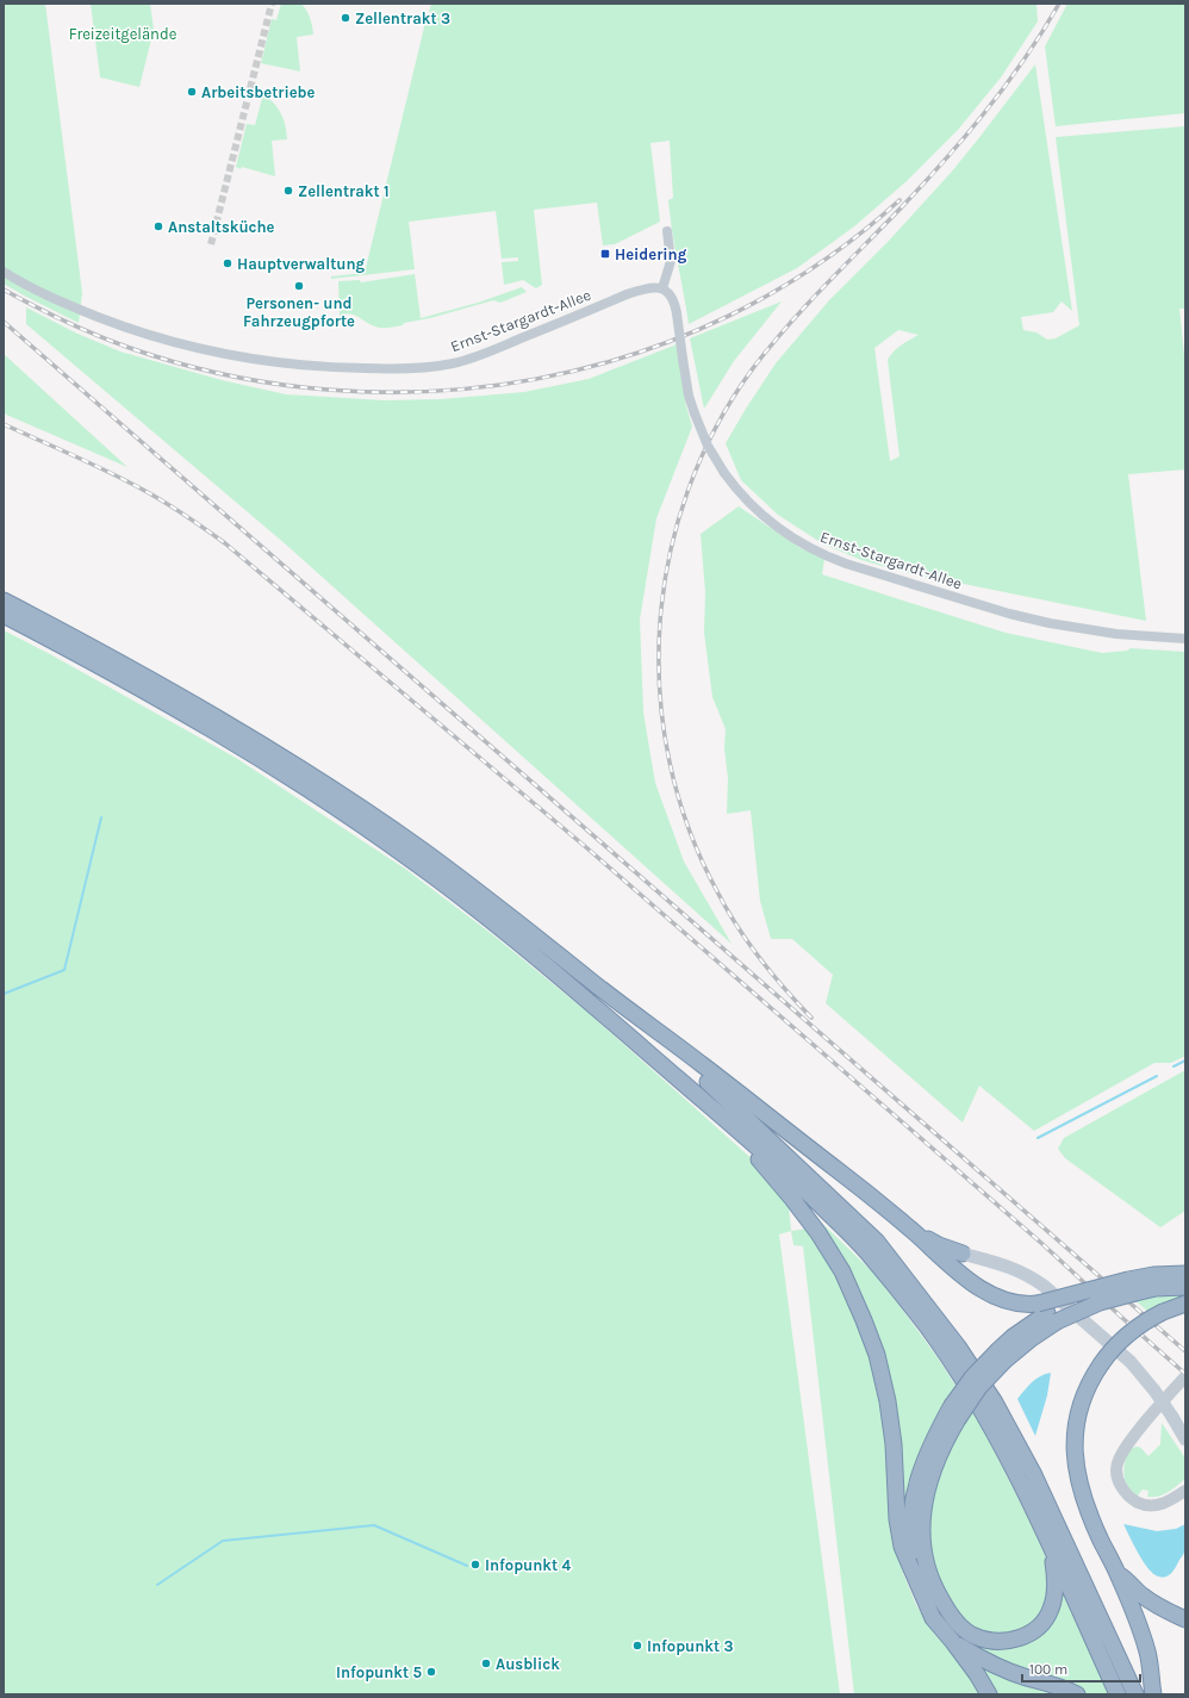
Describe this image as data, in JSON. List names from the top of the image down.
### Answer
{
  "streets": {
    "street": ["Ernst-Stargardt-Allee"]
  },
  "parks": ["Freizeitgelände"],
  "places": {
    "other": [
      "Zellentrakt 3",
      "Arbeitsbetriebe",
      "Zellentrakt 1",
      "Anstaltsküche",
      "Hauptverwaltung",
      "Personen- und Fahrzeugpforte",
      "Infopunkt 4",
      "Infopunkt 3",
      "Ausblick",
      "Infopunkt 5"
    ],
    "transit": ["Heidering"]
  },
  "scale_bar": "100 m"
}
